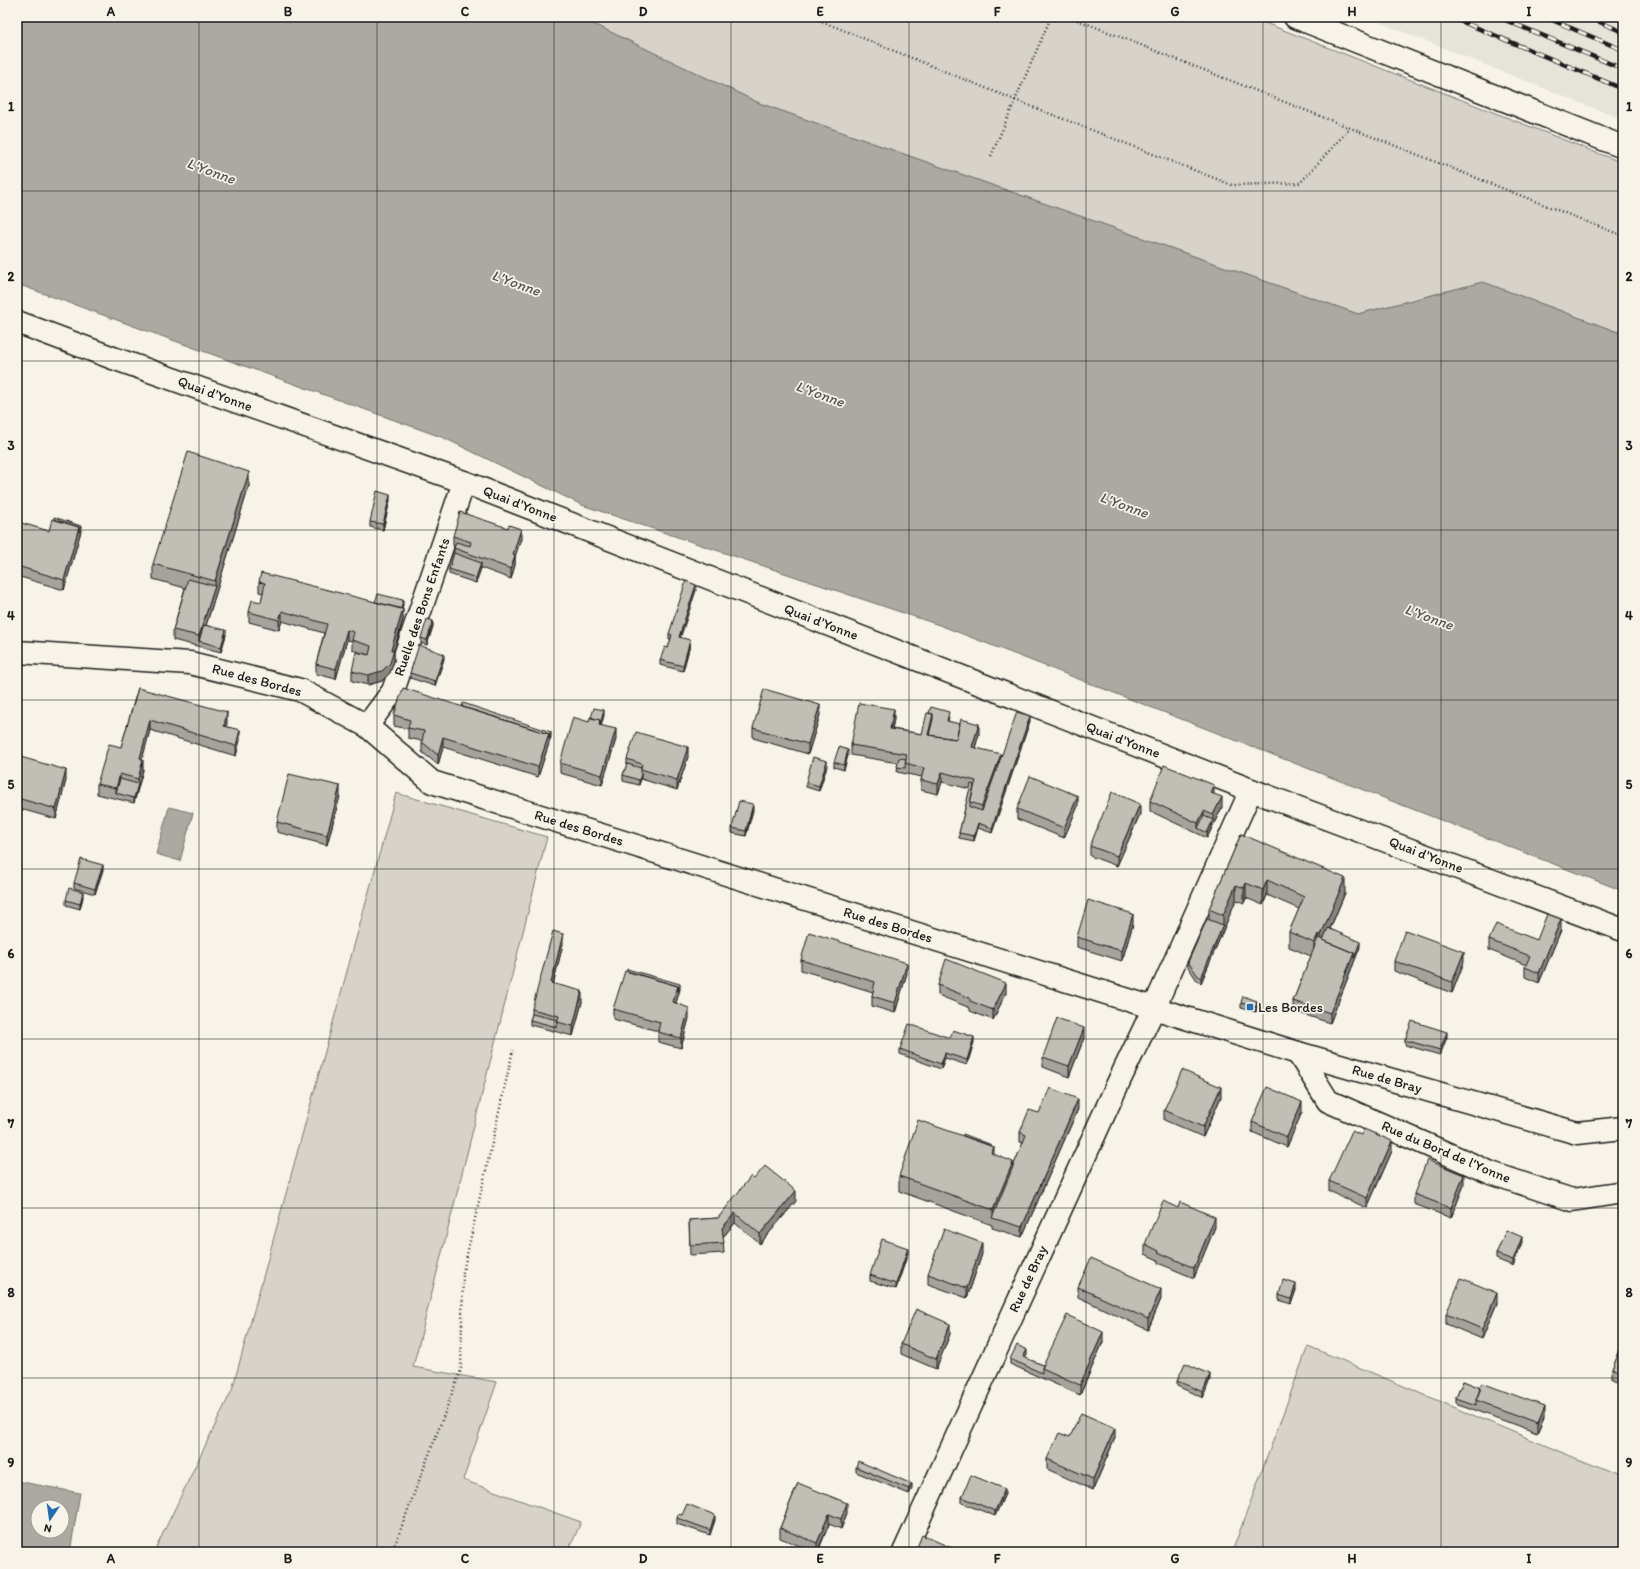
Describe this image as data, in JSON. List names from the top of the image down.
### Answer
{
  "streets": {
    "street": [
      "Quai d'Yonne",
      "Ruelle des Bons Enfants",
      "Rue des Bordes",
      "Rue de Bray",
      "Rue du Bord de l'Yonne"
    ]
  },
  "crossings": [
    ["Quai d'Yonne", "Ruelle des Bons Enfants"],
    ["Quai d'Yonne", "Rue de Bray"],
    ["Ruelle des Bons Enfants", "Rue des Bordes"],
    ["Rue des Bordes", "Rue de Bray"],
    ["Rue de Bray", "Rue du Bord de l'Yonne"]
  ],
  "water": ["L'Yonne"],
  "places": {
    "transit": ["Les Bordes"]
  },
  "north": "bottom",
  "grid": {
    "columns": [
      "A",
      "B",
      "C",
      "D",
      "E",
      "F",
      "G",
      "H",
      "I"
    ],
    "rows": [
      "1",
      "2",
      "3",
      "4",
      "5",
      "6",
      "7",
      "8",
      "9"
    ]
  }
}
